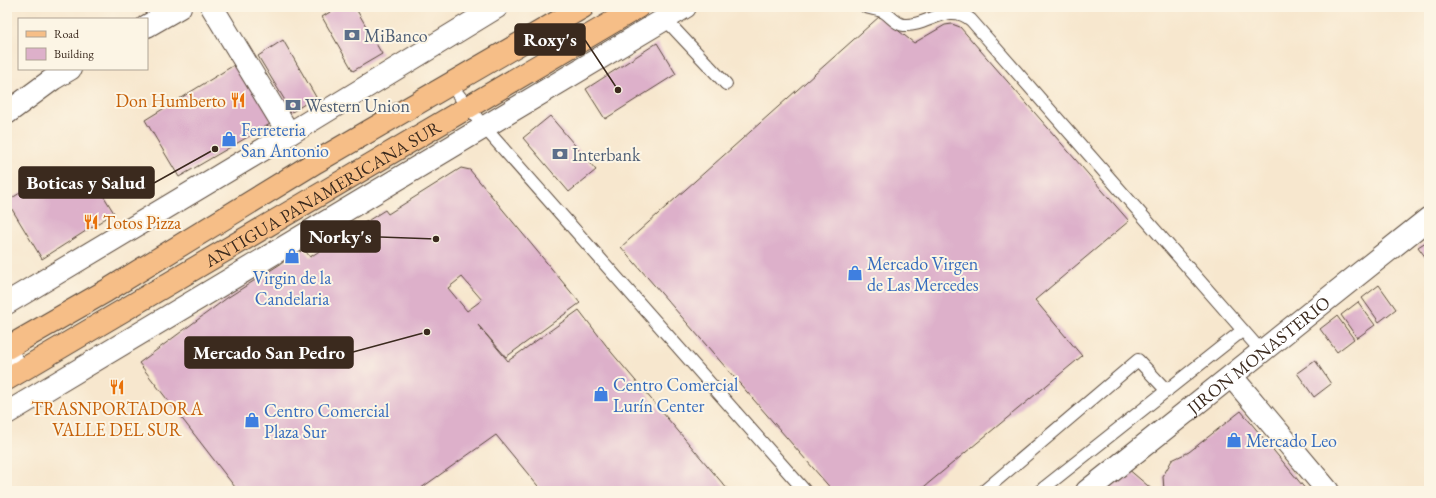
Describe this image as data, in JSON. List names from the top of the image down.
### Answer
{
  "streets": {
    "main road": ["ANTIGUA PANAMERICANA SUR"],
    "street": ["JIRON MONASTERIO"]
  },
  "places": {
    "bank": ["MiBanco", "Western Union", "Interbank"],
    "other": [
      "Roxy's",
      "Boticas y Salud",
      "Norky's",
      "Mercado San Pedro"
    ],
    "restaurant": ["Don Humberto", "Totos Pizza", "TRASNPORTADORA VALLE DEL SUR"],
    "shop": [
      "Ferreteria San Antonio",
      "Virgin de la Candelaria",
      "Mercado Virgen de Las Mercedes",
      "Centro Comercial Lurín Center",
      "Centro Comercial Plaza Sur",
      "Mercado Leo"
    ]
  },
  "legend": ["Road", "Building"]
}
